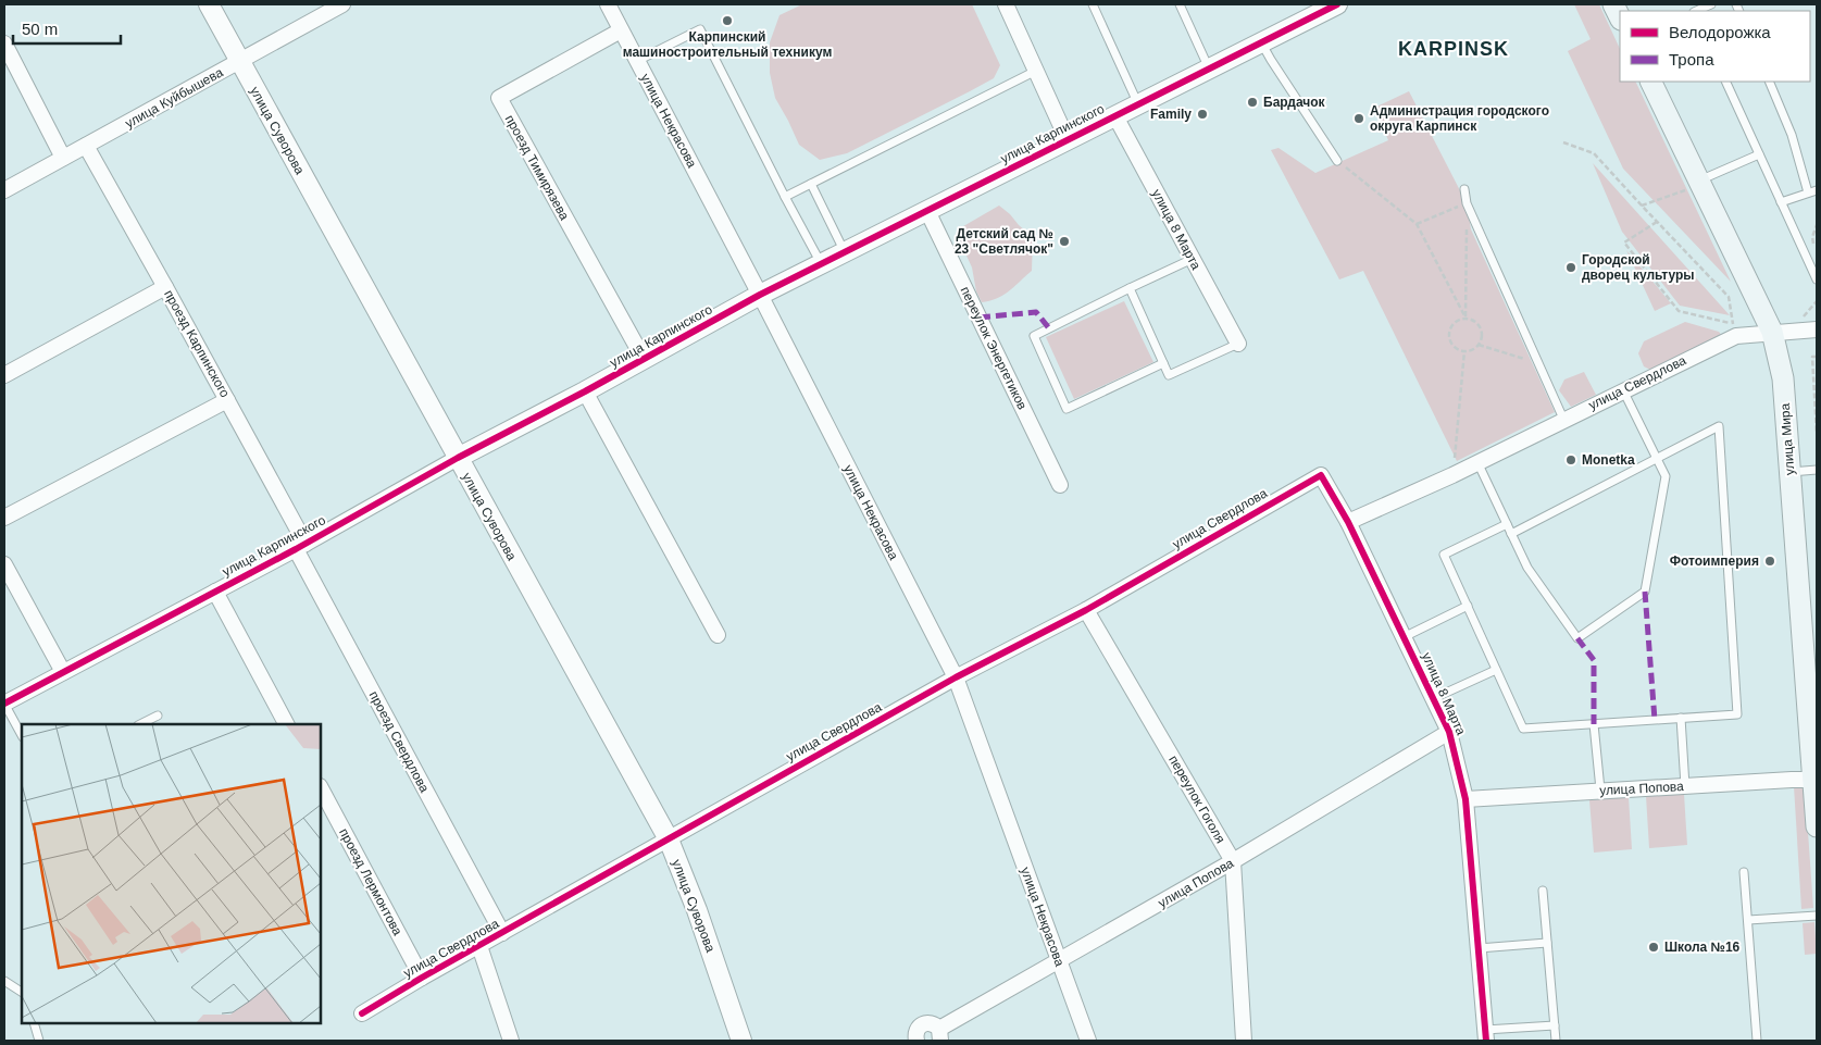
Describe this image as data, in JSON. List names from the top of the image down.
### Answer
{
  "streets": {
    "main road": ["улица Мира"],
    "street": [
      "улица Куйбышева",
      "улица Некрасова",
      "улица Суворова",
      "улица Карпинского",
      "проезд Тимирязева",
      "улица 8 Марта",
      "проезд Карпинского",
      "переулок Энергетиков",
      "улица Свердлова",
      "проезд Свердлова",
      "улица Попова",
      "переулок Гоголя",
      "проезд Лермонтова"
    ]
  },
  "crossings": [
    ["улица Куйбышева", "улица Суворова"],
    ["улица Куйбышева", "проезд Карпинского"],
    ["улица Некрасова", "улица Карпинского"],
    ["улица Некрасова", "проезд Тимирязева"],
    ["улица Некрасова", "улица Свердлова"],
    ["улица Некрасова", "улица Попова"],
    ["улица Суворова", "улица Карпинского"],
    ["улица Суворова", "улица Свердлова"],
    ["улица Карпинского", "проезд Тимирязева"],
    ["улица Карпинского", "улица 8 Марта"],
    ["улица Карпинского", "проезд Карпинского"],
    ["улица Карпинского", "переулок Энергетиков"],
    ["улица Карпинского", "проезд Свердлова"],
    ["улица 8 Марта", "улица Свердлова"],
    ["улица 8 Марта", "улица Попова"],
    ["проезд Карпинского", "проезд Свердлова"],
    ["улица Свердлова", "улица Мира"],
    ["улица Свердлова", "проезд Свердлова"],
    ["улица Свердлова", "переулок Гоголя"],
    ["улица Свердлова", "проезд Лермонтова"],
    ["улица Мира", "улица Попова"],
    ["улица Попова", "переулок Гоголя"]
  ],
  "districts": ["KARPINSK"],
  "places": [
    "Карпинский машиностроительный техникум",
    "Бардачок",
    "Family",
    "Администрация городского округа Карпинск",
    "Детский сад № 23 \"Светлячок\"",
    "Городской дворец культуры",
    "Monetka",
    "Фотоимперия",
    "Школа №16"
  ],
  "legend": ["Велодорожка", "Тропа"],
  "scale_bar": "50 m"
}
